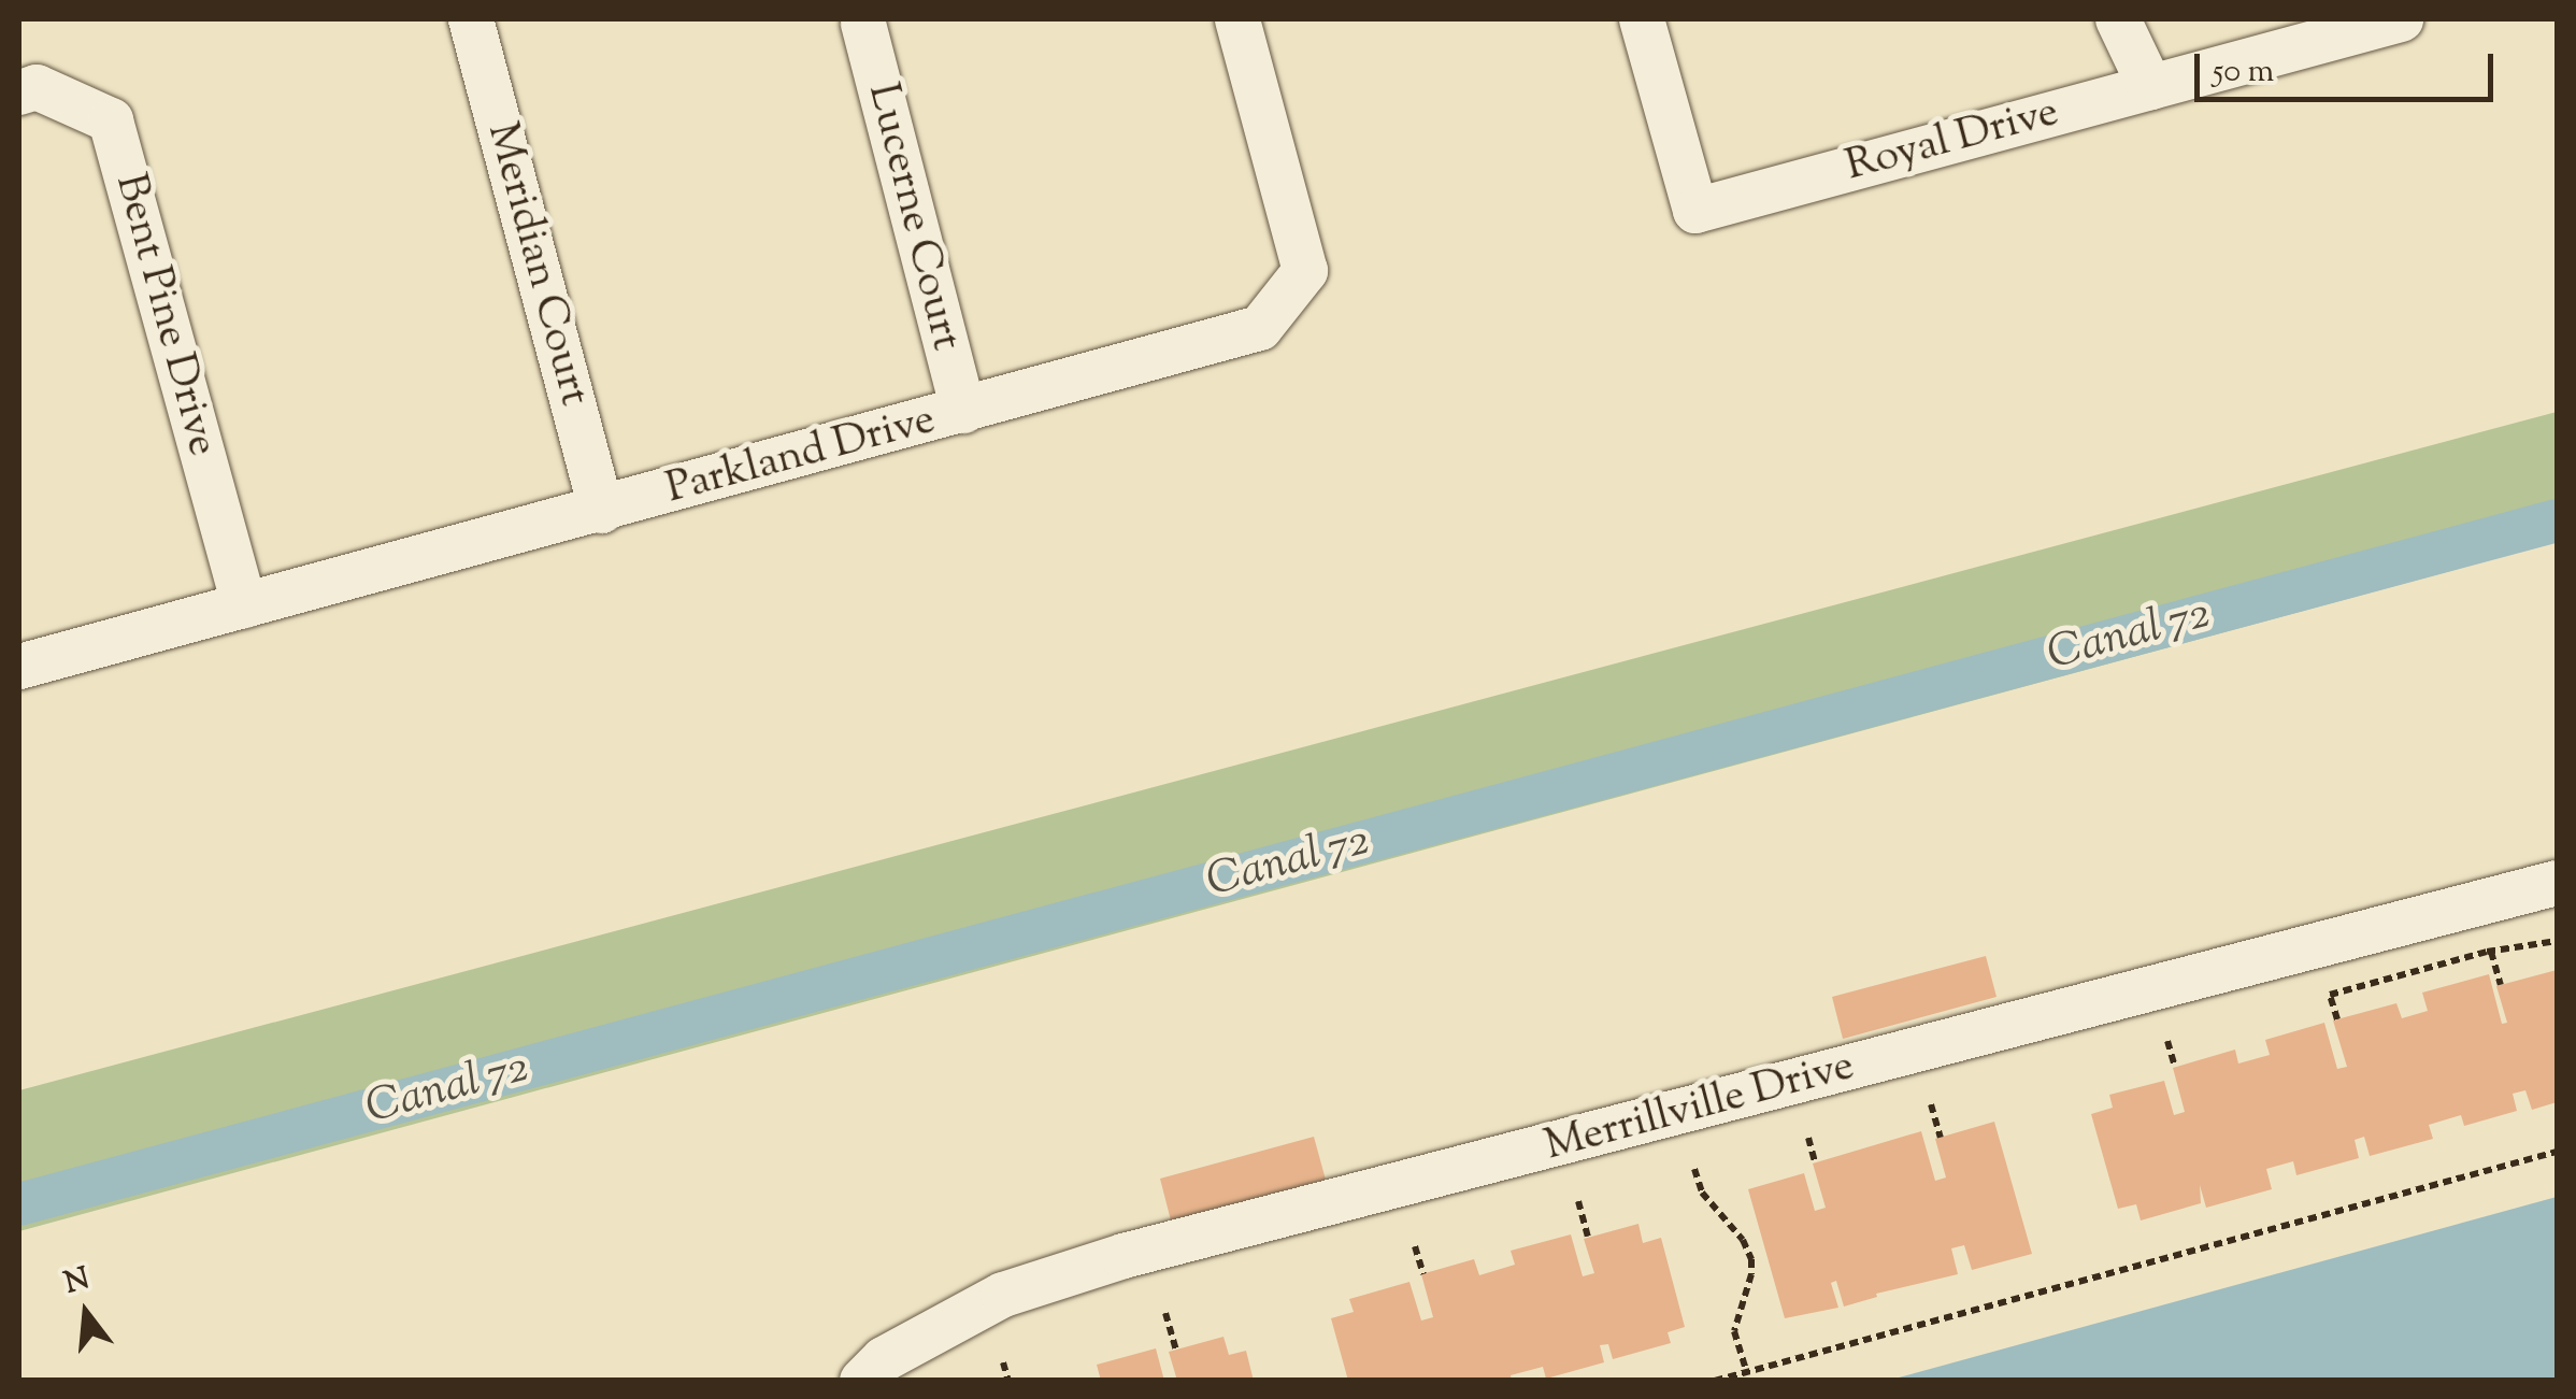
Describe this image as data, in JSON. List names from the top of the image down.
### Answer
{
  "streets": {
    "street": [
      "Royal Drive",
      "Lucerne Court",
      "Meridian Court",
      "Bent Pine Drive",
      "Parkland Drive",
      "Merrillville Drive"
    ]
  },
  "crossings": [
    ["Lucerne Court", "Parkland Drive"],
    ["Meridian Court", "Parkland Drive"],
    ["Bent Pine Drive", "Parkland Drive"]
  ],
  "water": ["Canal 72"],
  "scale_bar": "50 m",
  "north": "top"
}
